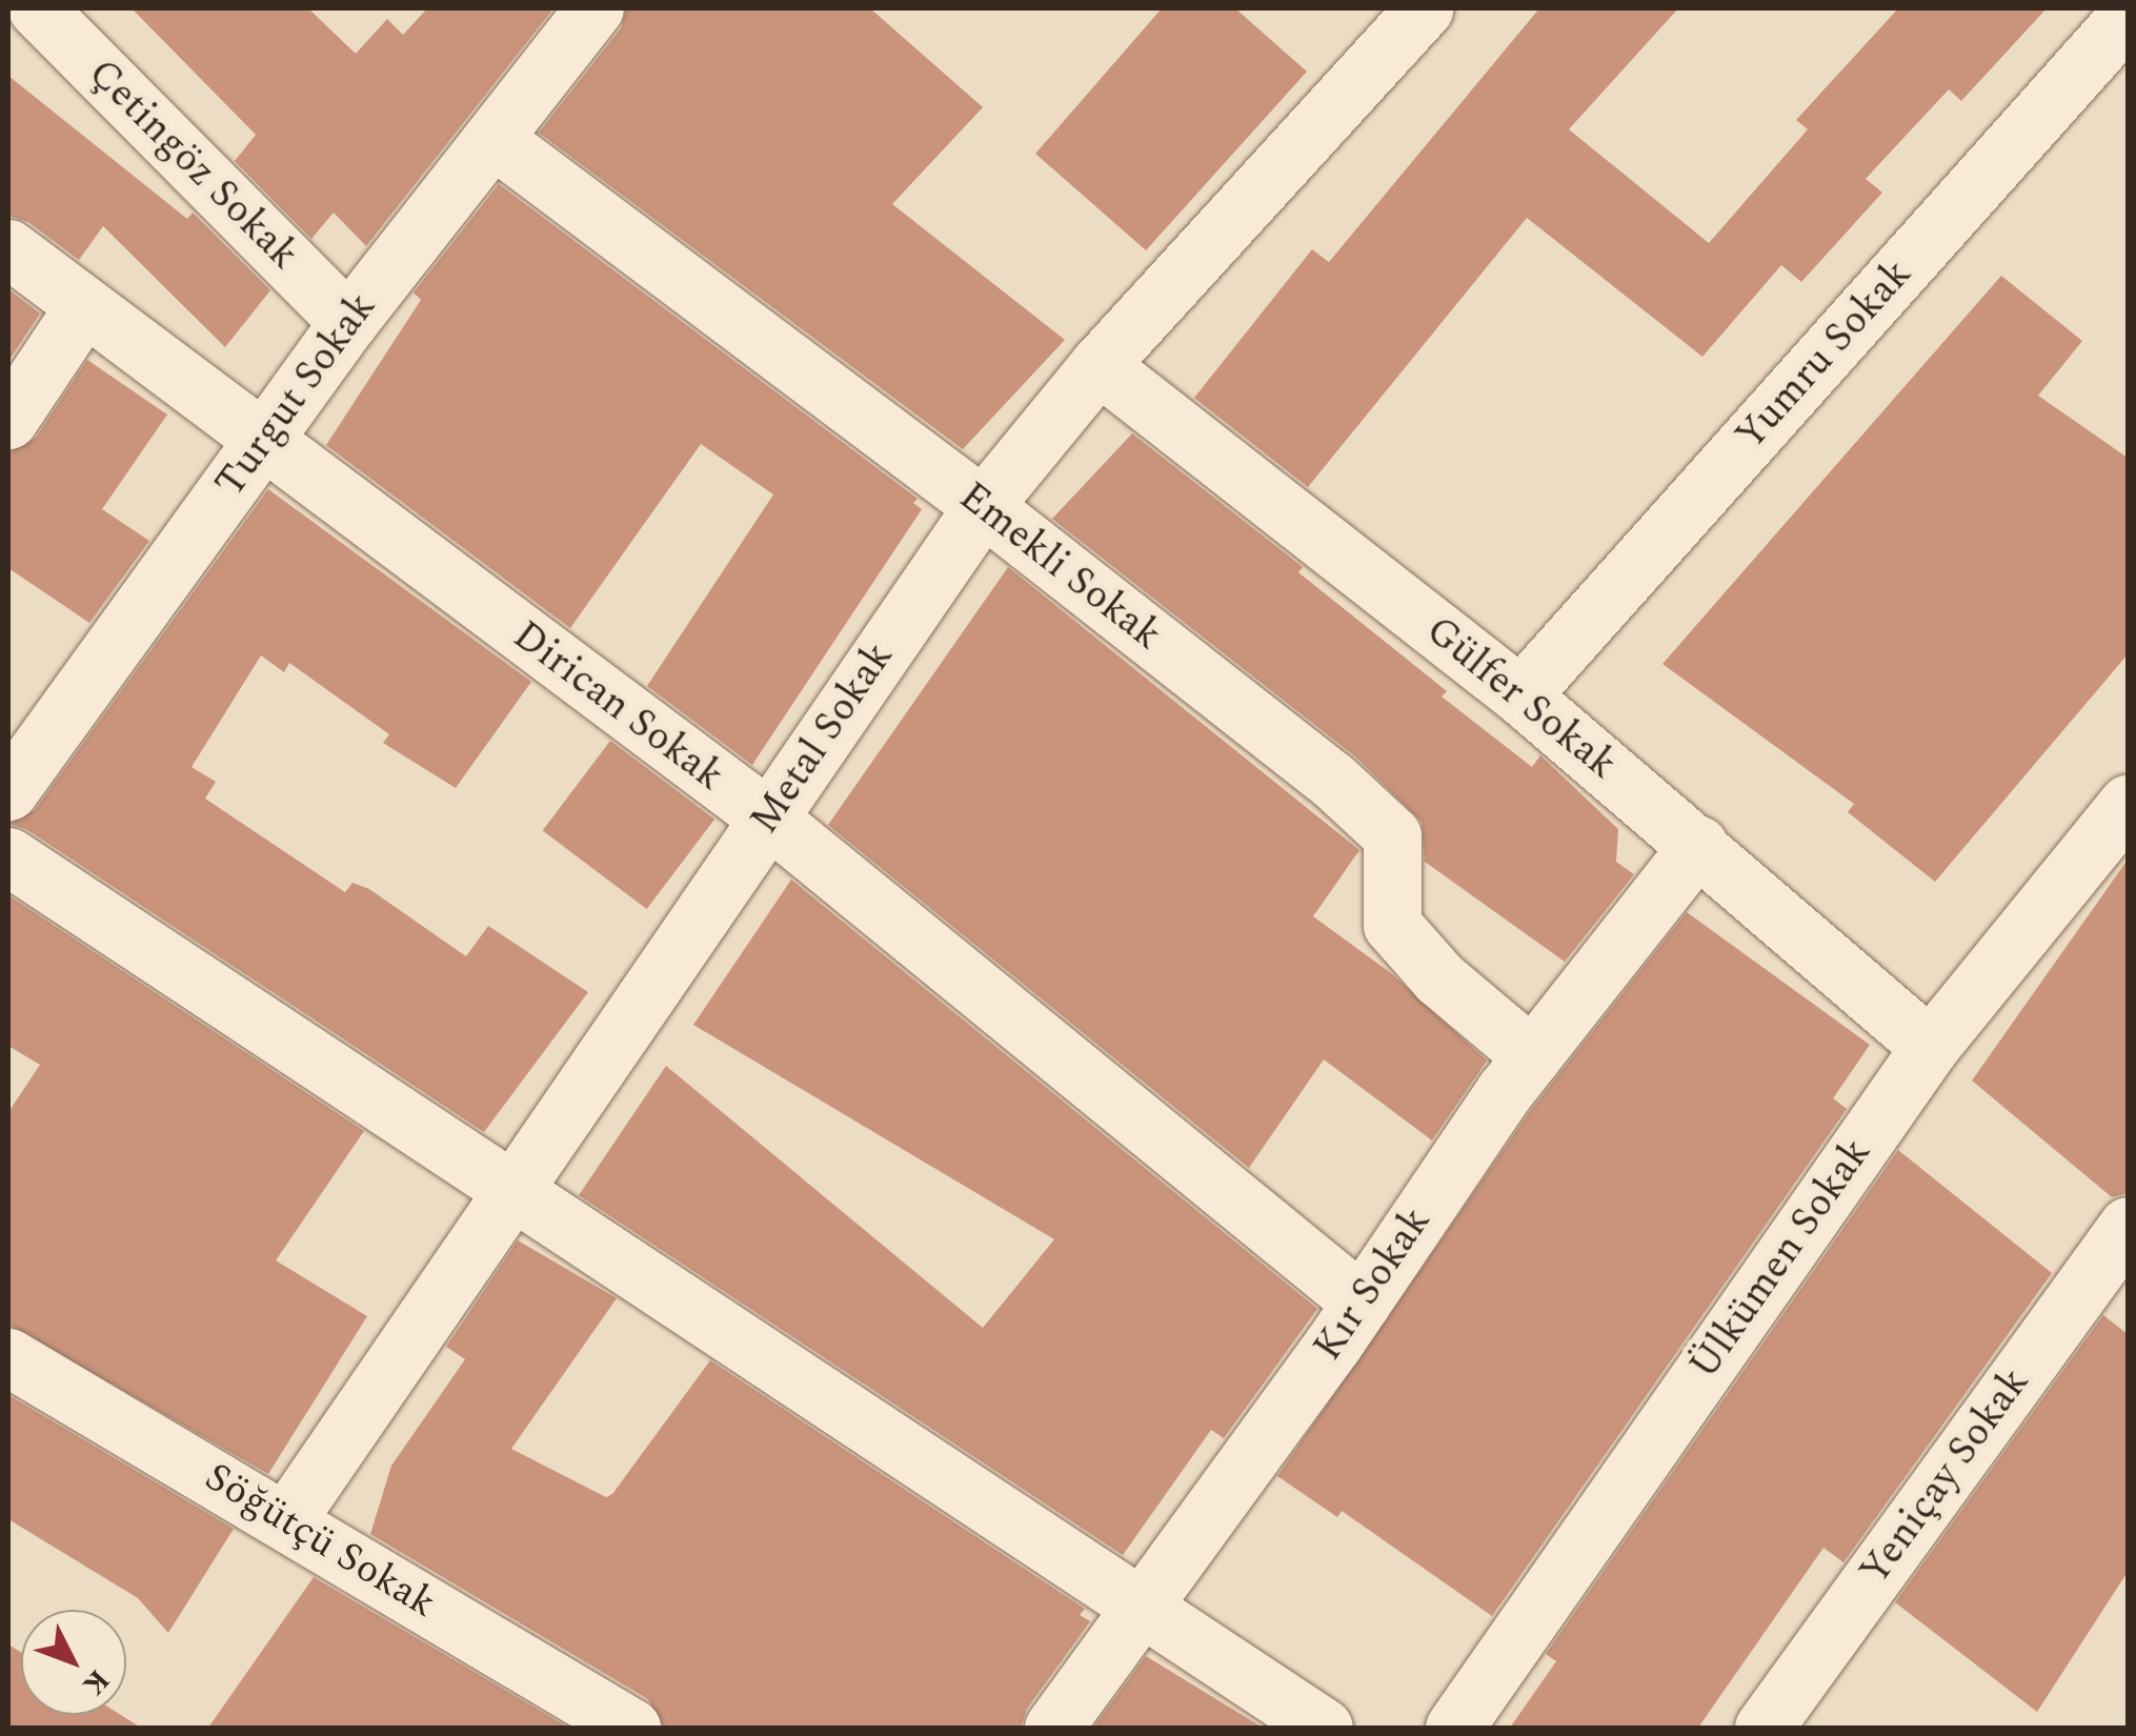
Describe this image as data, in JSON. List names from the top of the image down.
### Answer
{
  "streets": {
    "street": [
      "Çetingöz Sokak",
      "Yumru Sokak",
      "Turgut Sokak",
      "Emekli Sokak",
      "Gülfer Sokak",
      "Dirican Sokak",
      "Metal Sokak",
      "Ülkümen Sokak",
      "Kır Sokak",
      "Yeniçay Sokak",
      "Söğütçü Sokak"
    ]
  },
  "crossings": [
    ["Çetingöz Sokak", "Turgut Sokak"],
    ["Yumru Sokak", "Gülfer Sokak"],
    ["Turgut Sokak", "Emekli Sokak"],
    ["Turgut Sokak", "Dirican Sokak"],
    ["Emekli Sokak", "Metal Sokak"],
    ["Emekli Sokak", "Kır Sokak"],
    ["Gülfer Sokak", "Metal Sokak"],
    ["Gülfer Sokak", "Ülkümen Sokak"],
    ["Gülfer Sokak", "Kır Sokak"],
    ["Dirican Sokak", "Metal Sokak"],
    ["Dirican Sokak", "Kır Sokak"],
    ["Metal Sokak", "Söğütçü Sokak"]
  ],
  "north": "bottom right"
}
